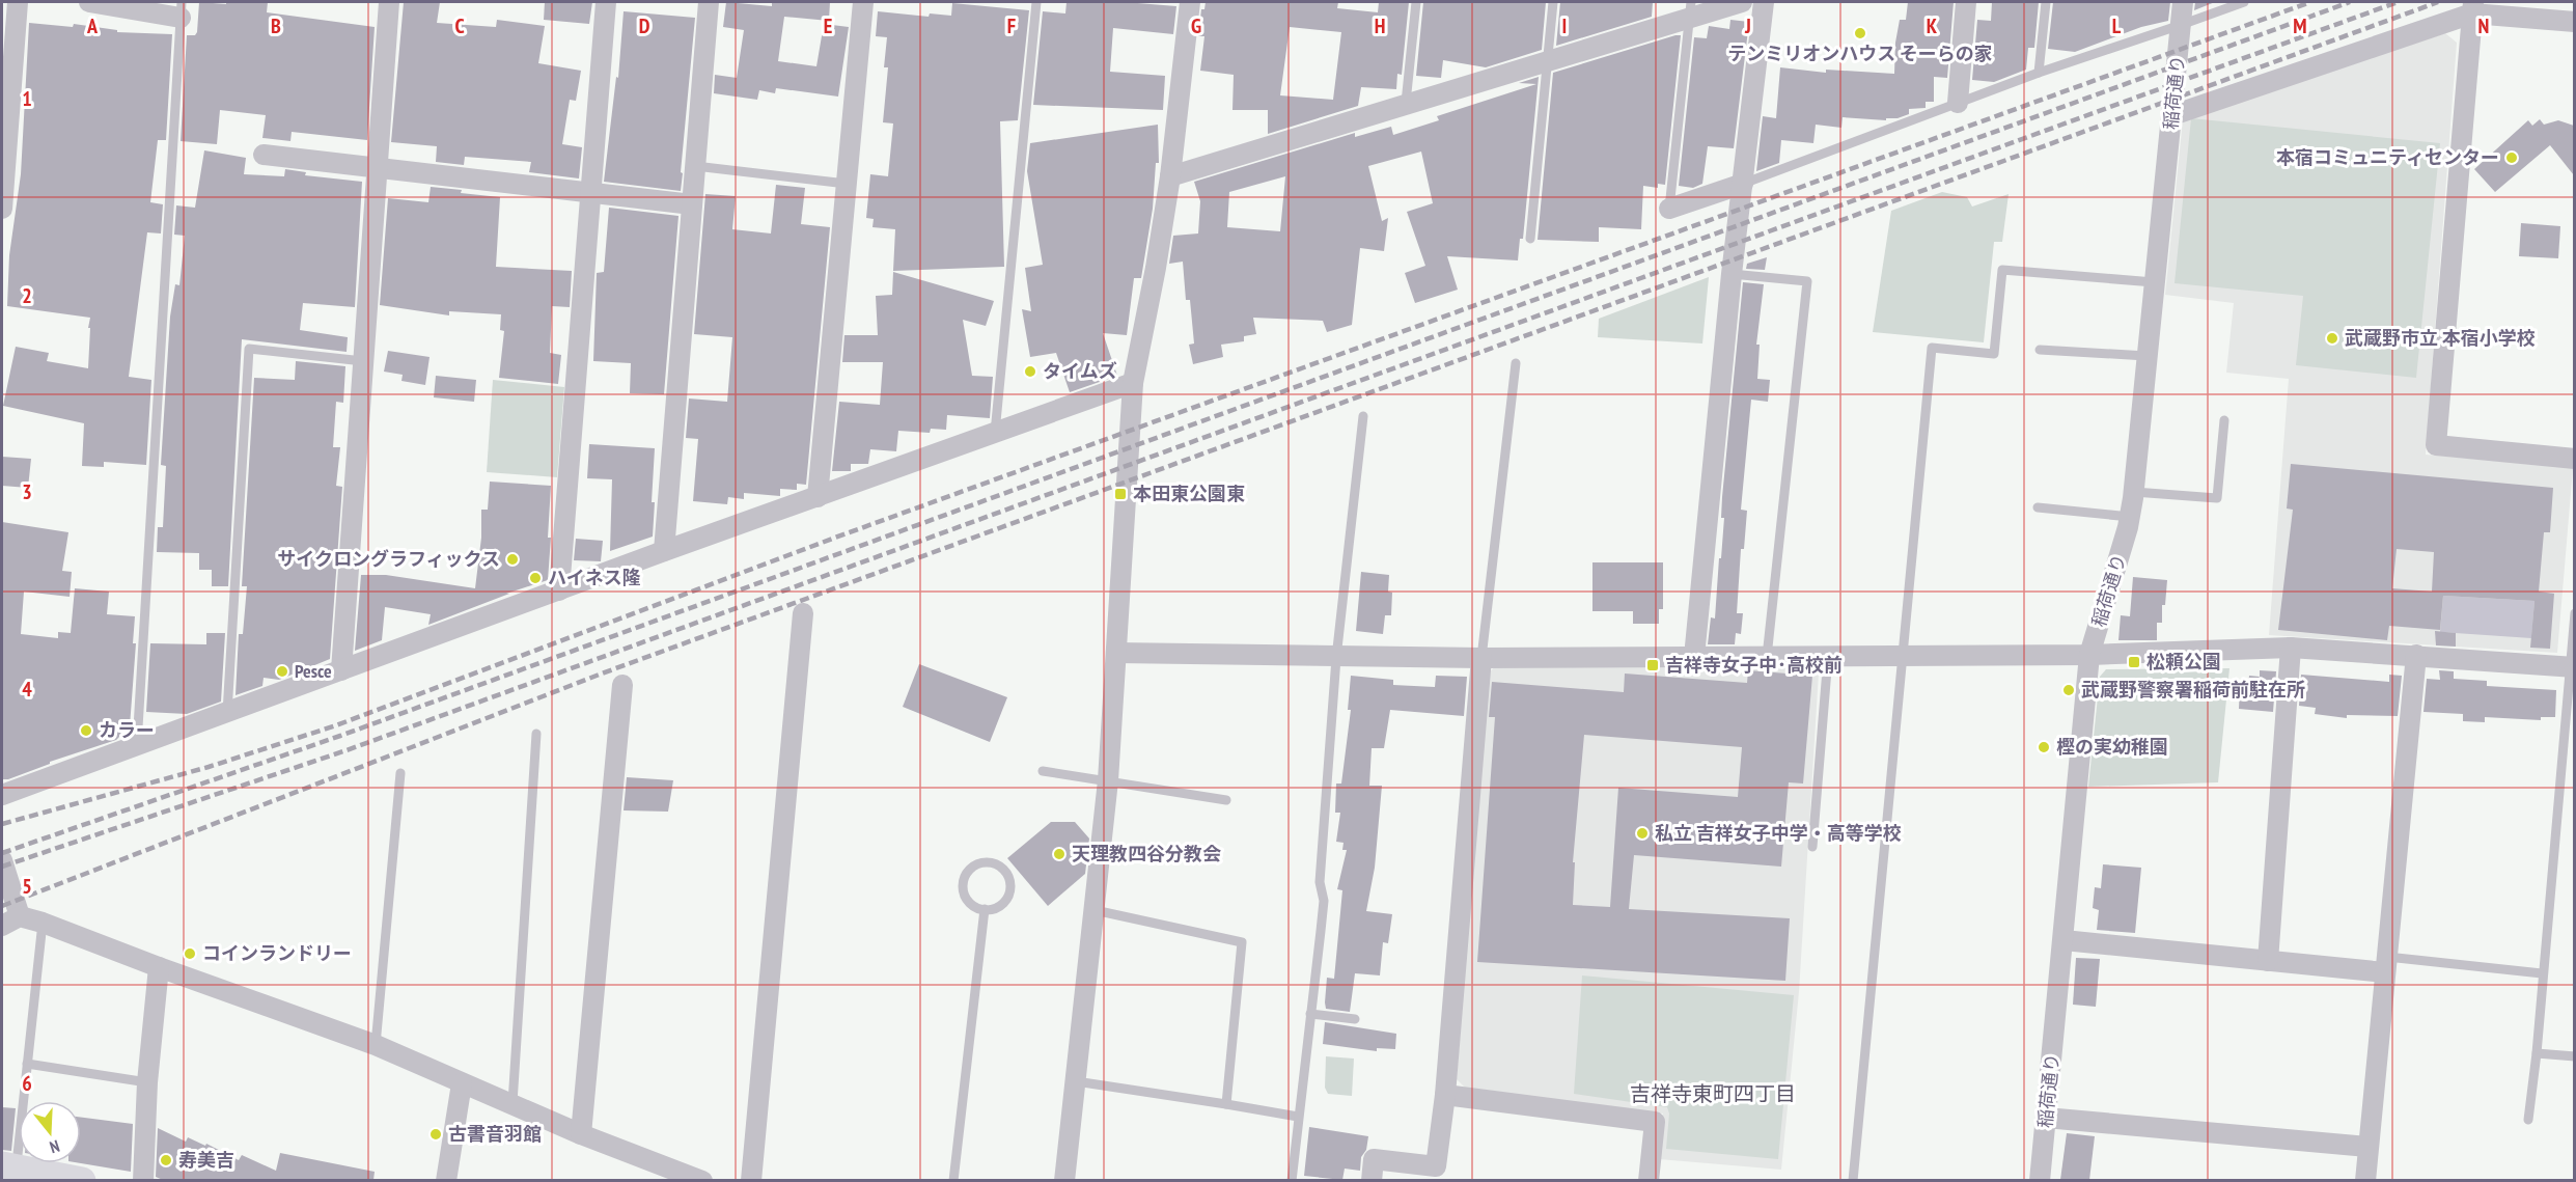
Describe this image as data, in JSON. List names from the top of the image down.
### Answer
{
  "streets": {
    "street": ["稲荷通り"]
  },
  "districts": ["吉祥寺東町四丁目"],
  "places": {
    "other": [
      "テンミリオンハウス そーらの家",
      "本宿コミュニティセンター",
      "武蔵野市立 本宿小学校",
      "タイムズ",
      "サイクロングラフィックス",
      "ハイネス隆",
      "Pesce",
      "武蔵野警察署稲荷前駐在所",
      "カラー",
      "樫の実幼稚園",
      "私立 吉祥女子中学・高等学校",
      "天理教四谷分教会",
      "コインランドリー",
      "古書音羽館",
      "寿美吉"
    ],
    "transit": ["本田東公園東", "松頼公園", "吉祥寺女子中･高校前"]
  },
  "north": "bottom",
  "grid": {
    "columns": [
      "A",
      "B",
      "C",
      "D",
      "E",
      "F",
      "G",
      "H",
      "I",
      "J",
      "K",
      "L",
      "M",
      "N"
    ],
    "rows": [
      "1",
      "2",
      "3",
      "4",
      "5",
      "6"
    ]
  }
}
